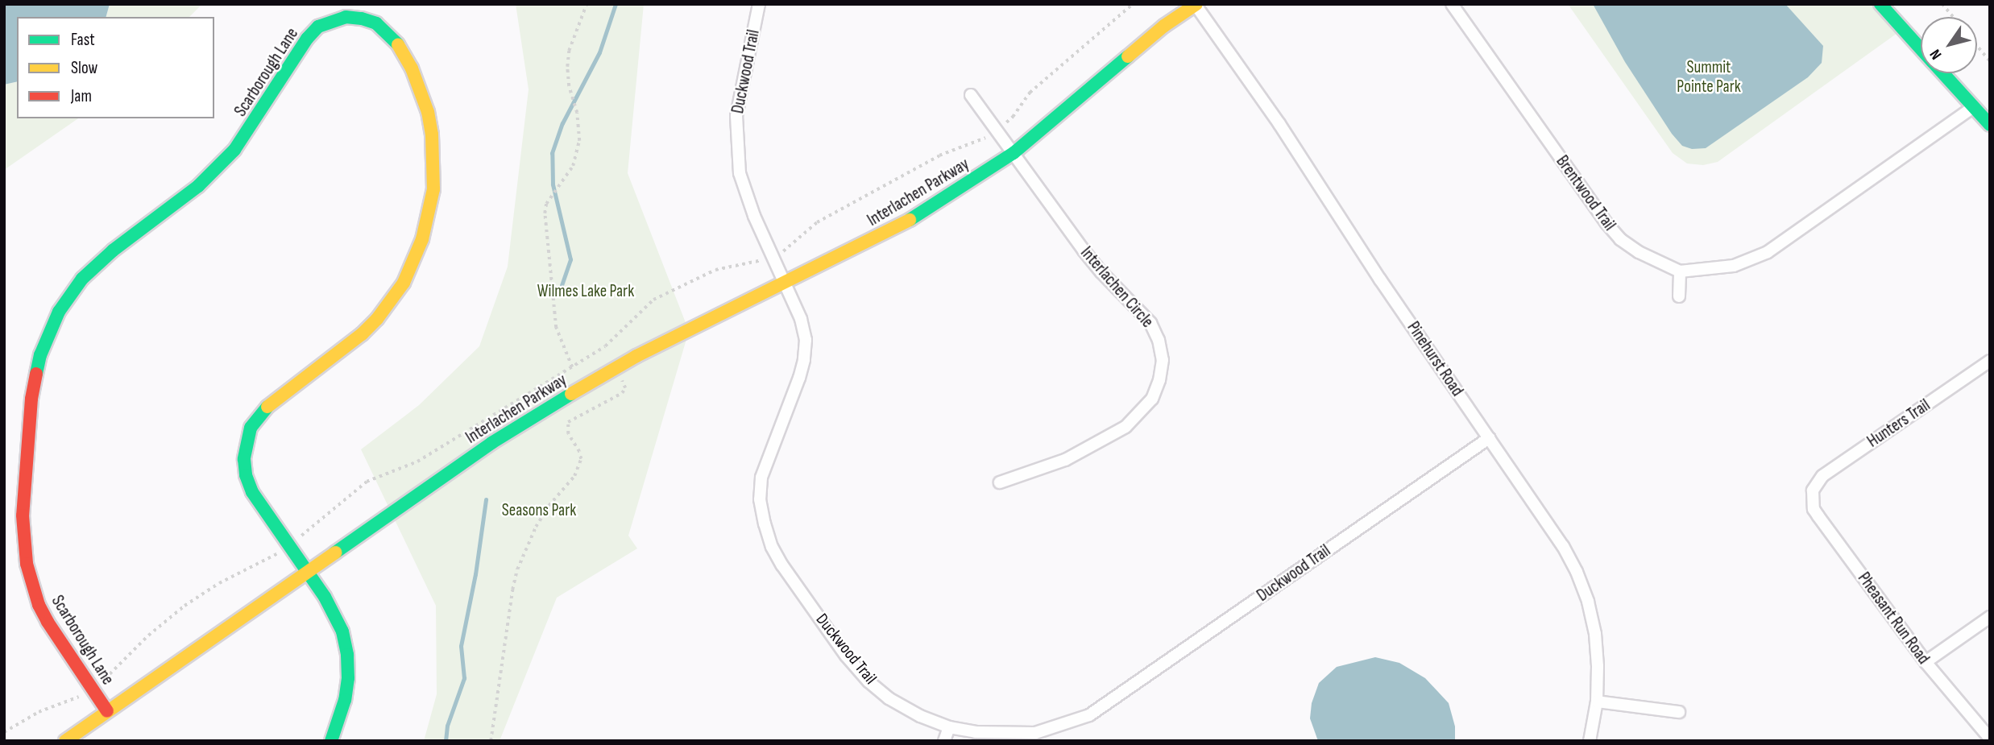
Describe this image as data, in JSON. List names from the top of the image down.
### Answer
{
  "streets": {
    "street": [
      "Duckwood Trail",
      "Scarborough Lane",
      "Interlachen Parkway",
      "Brentwood Trail",
      "Interlachen Circle",
      "Pinehurst Road",
      "Hunters Trail",
      "Pheasant Run Road"
    ]
  },
  "crossings": [
    ["Duckwood Trail", "Interlachen Parkway"],
    ["Duckwood Trail", "Pinehurst Road"],
    ["Scarborough Lane", "Interlachen Parkway"],
    ["Interlachen Parkway", "Interlachen Circle"],
    ["Interlachen Parkway", "Pinehurst Road"],
    ["Hunters Trail", "Pheasant Run Road"]
  ],
  "parks": ["Summit Pointe Park", "Wilmes Lake Park", "Seasons Park"],
  "legend": ["Fast", "Slow", "Jam"],
  "north": "bottom left"
}
